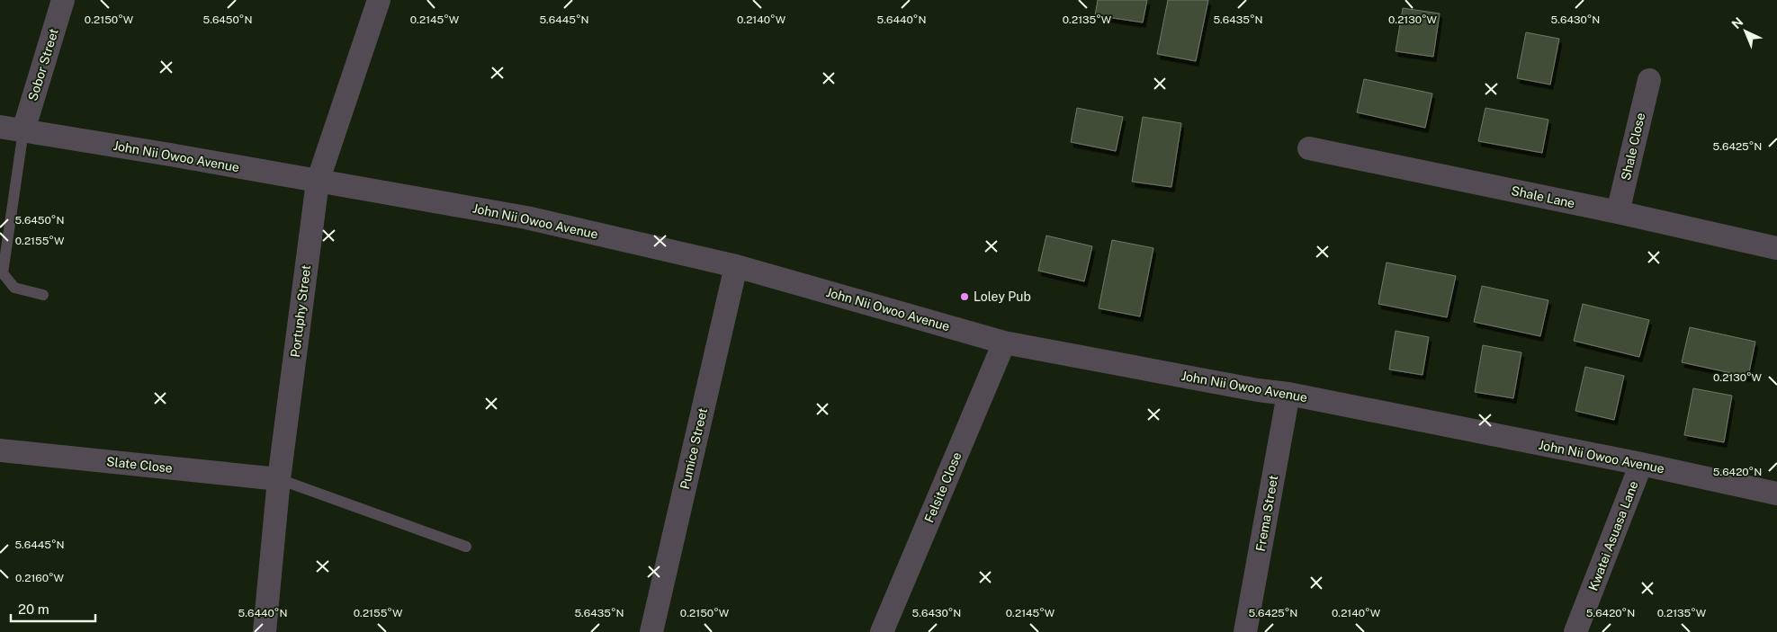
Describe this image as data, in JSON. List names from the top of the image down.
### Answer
{
  "streets": {
    "street": [
      "Sobor Street",
      "Shale Close",
      "John Nii Owoo Avenue",
      "Shale Lane",
      "Portuphy Street",
      "Pumice Street",
      "Slate Close",
      "Felsite Close",
      "Frema Street",
      "Kwatei Asuasa Lane"
    ]
  },
  "crossings": [
    ["Sobor Street", "John Nii Owoo Avenue"],
    ["Shale Close", "Shale Lane"],
    ["John Nii Owoo Avenue", "Portuphy Street"],
    ["John Nii Owoo Avenue", "Pumice Street"],
    ["John Nii Owoo Avenue", "Felsite Close"],
    ["John Nii Owoo Avenue", "Frema Street"],
    ["John Nii Owoo Avenue", "Kwatei Asuasa Lane"],
    ["Portuphy Street", "Slate Close"]
  ],
  "places": ["Loley Pub"],
  "scale_bar": "20 m",
  "north": "top left",
  "coordinates": [
    "5.6450°N",
    "5.6445°N",
    "5.6440°N",
    "5.6435°N",
    "5.6430°N",
    "0.2135°W",
    "0.2150°W",
    "0.2145°W",
    "0.2140°W",
    "0.2130°W",
    "5.6425°N",
    "0.2155°W",
    "5.6420°N",
    "0.2160°W"
  ]
}
